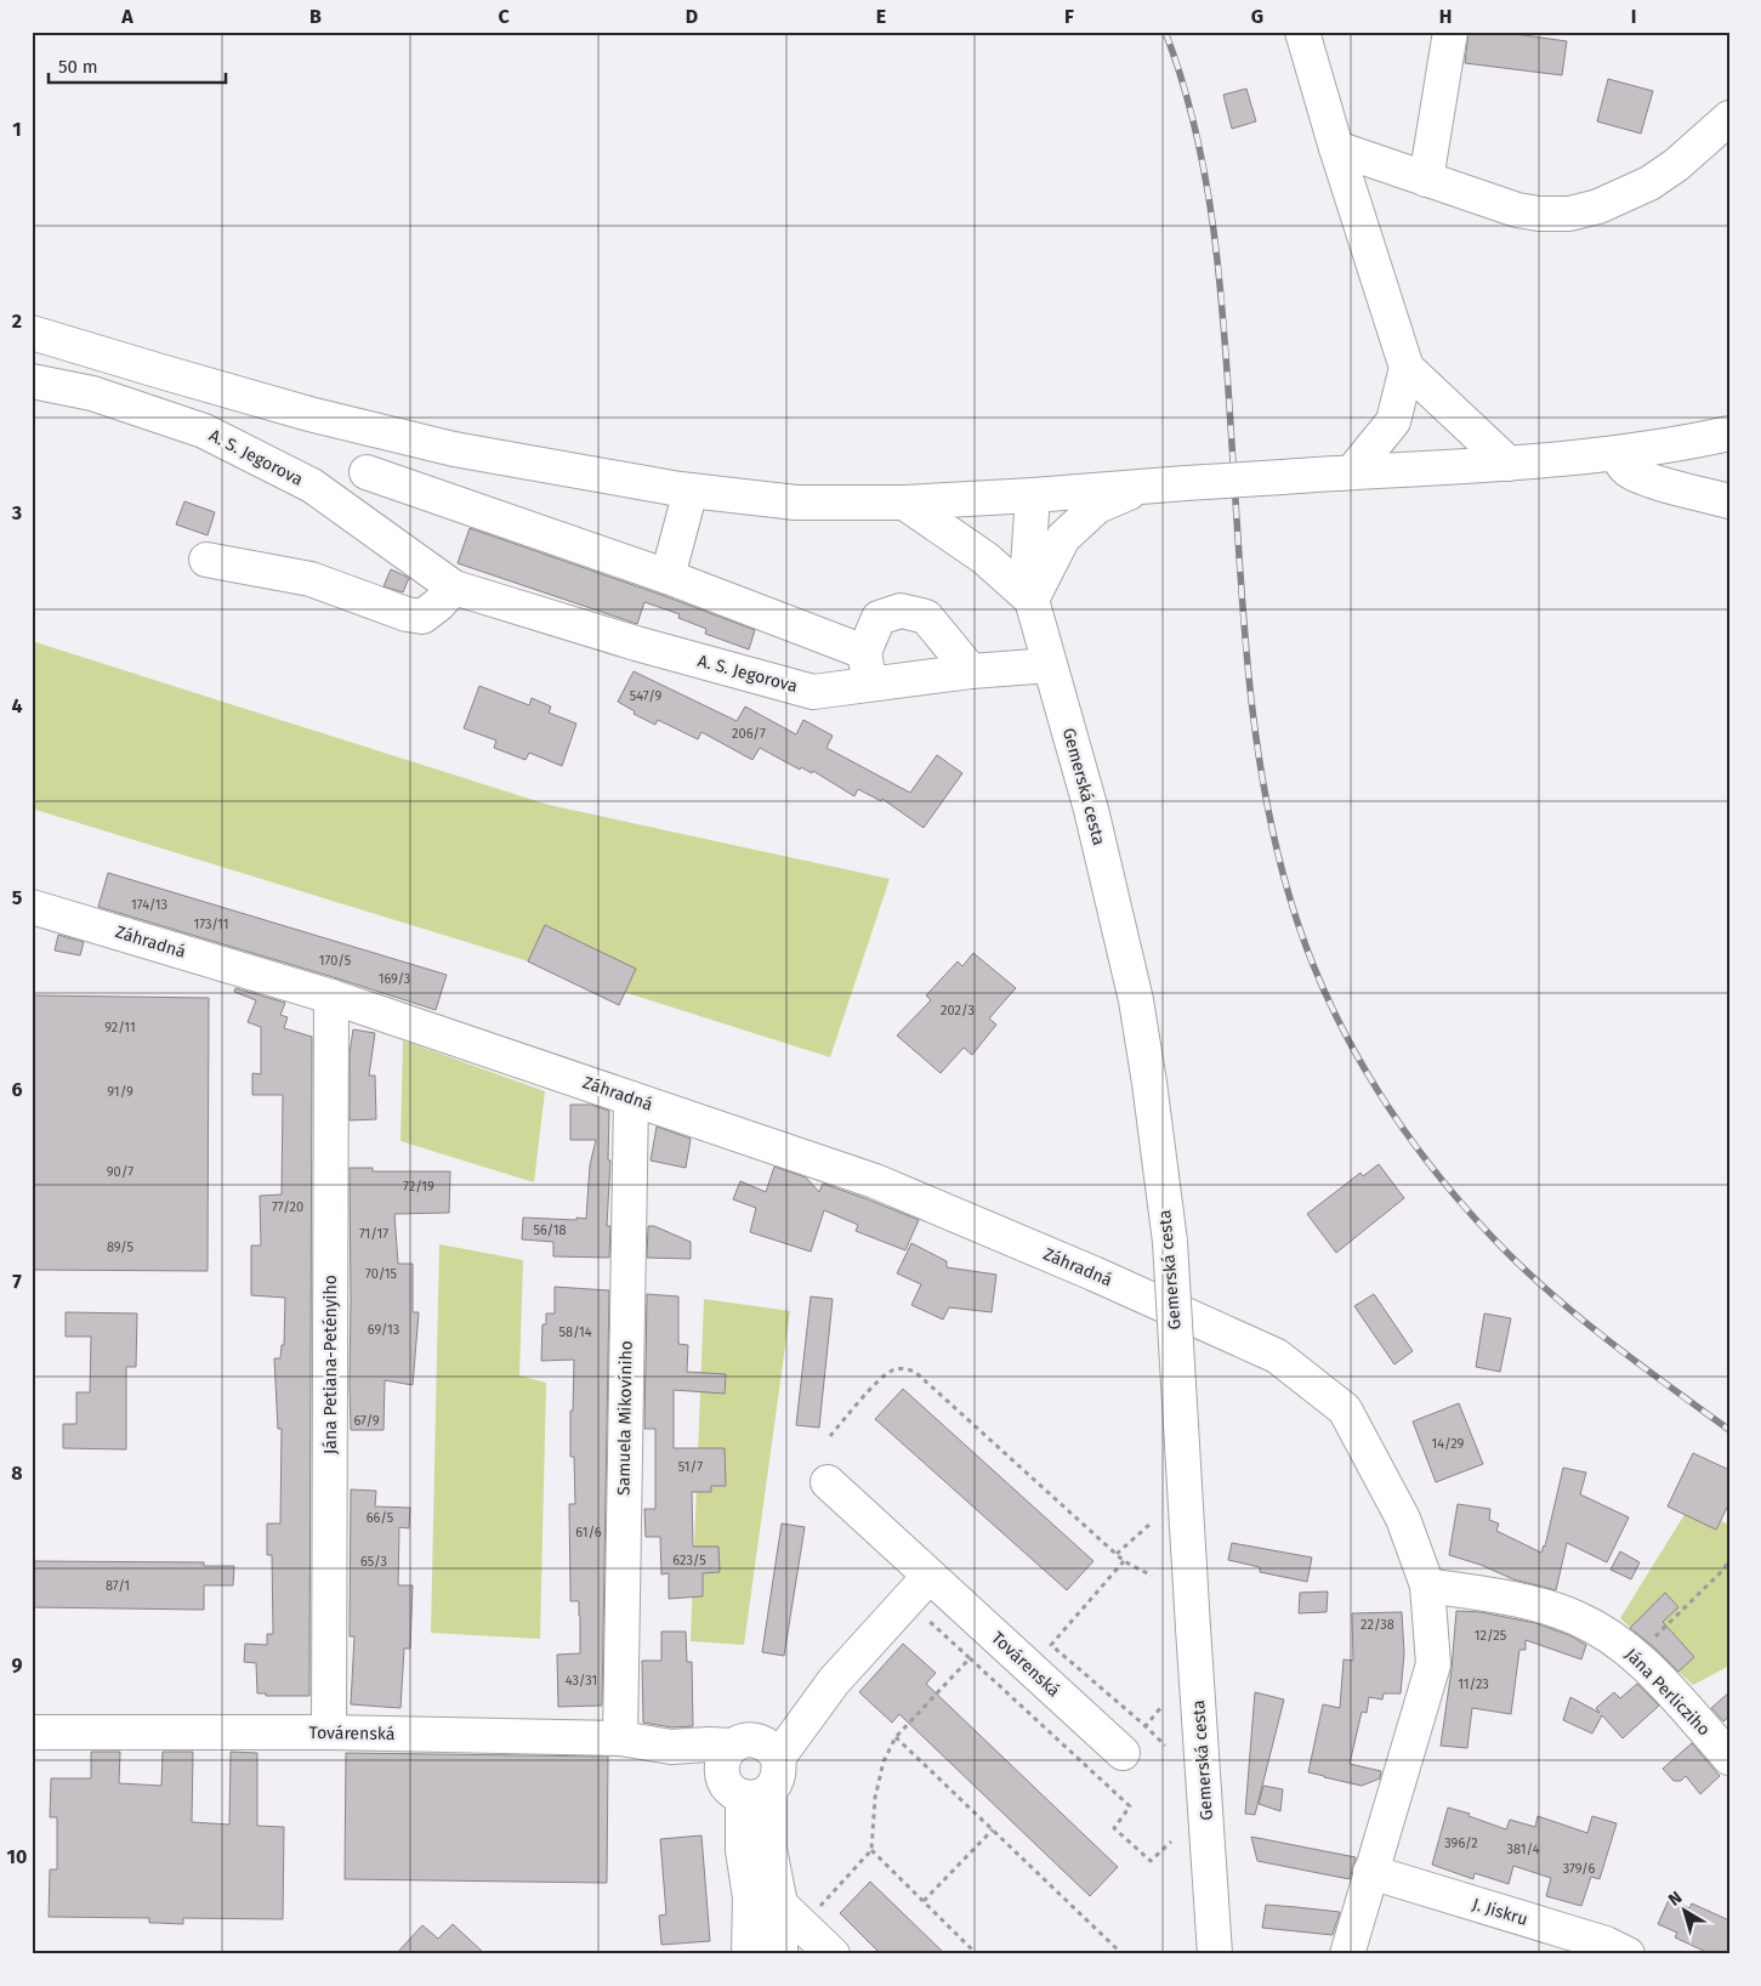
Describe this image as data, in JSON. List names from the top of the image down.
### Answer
{
  "streets": {
    "street": [
      "A. S. Jegorova",
      "Gemerská cesta",
      "Záhradná",
      "Jána Petiana-Petényiho",
      "Samuela Mikovíniho",
      "Továrenská",
      "Jána Perlicziho",
      "J. Jiskru"
    ]
  },
  "crossings": [
    ["A. S. Jegorova", "Gemerská cesta"],
    ["Gemerská cesta", "Záhradná"],
    ["Gemerská cesta", "Jána Perlicziho"],
    ["Gemerská cesta", "J. Jiskru"],
    ["Záhradná", "Jána Petiana-Petényiho"],
    ["Záhradná", "Samuela Mikovíniho"],
    ["Jána Petiana-Petényiho", "Továrenská"],
    ["Samuela Mikovíniho", "Továrenská"]
  ],
  "house_numbers": [
    "547/9",
    "206/7",
    "174/13",
    "173/11",
    "170/5",
    "169/3",
    "202/3",
    "92/11",
    "91/9",
    "90/7",
    "72/19",
    "77/20",
    "56/18",
    "71/17",
    "89/5",
    "70/15",
    "69/13",
    "58/14",
    "67/9",
    "14/29",
    "51/7",
    "66/5",
    "61/6",
    "623/5",
    "65/3",
    "87/1",
    "22/38",
    "12/25",
    "43/31",
    "11/23",
    "396/2",
    "381/4",
    "379/6"
  ],
  "scale_bar": "50 m",
  "north": "top left",
  "grid": {
    "columns": [
      "A",
      "B",
      "C",
      "D",
      "E",
      "F",
      "G",
      "H",
      "I"
    ],
    "rows": [
      "1",
      "2",
      "3",
      "4",
      "5",
      "6",
      "7",
      "8",
      "9",
      "10"
    ]
  }
}
